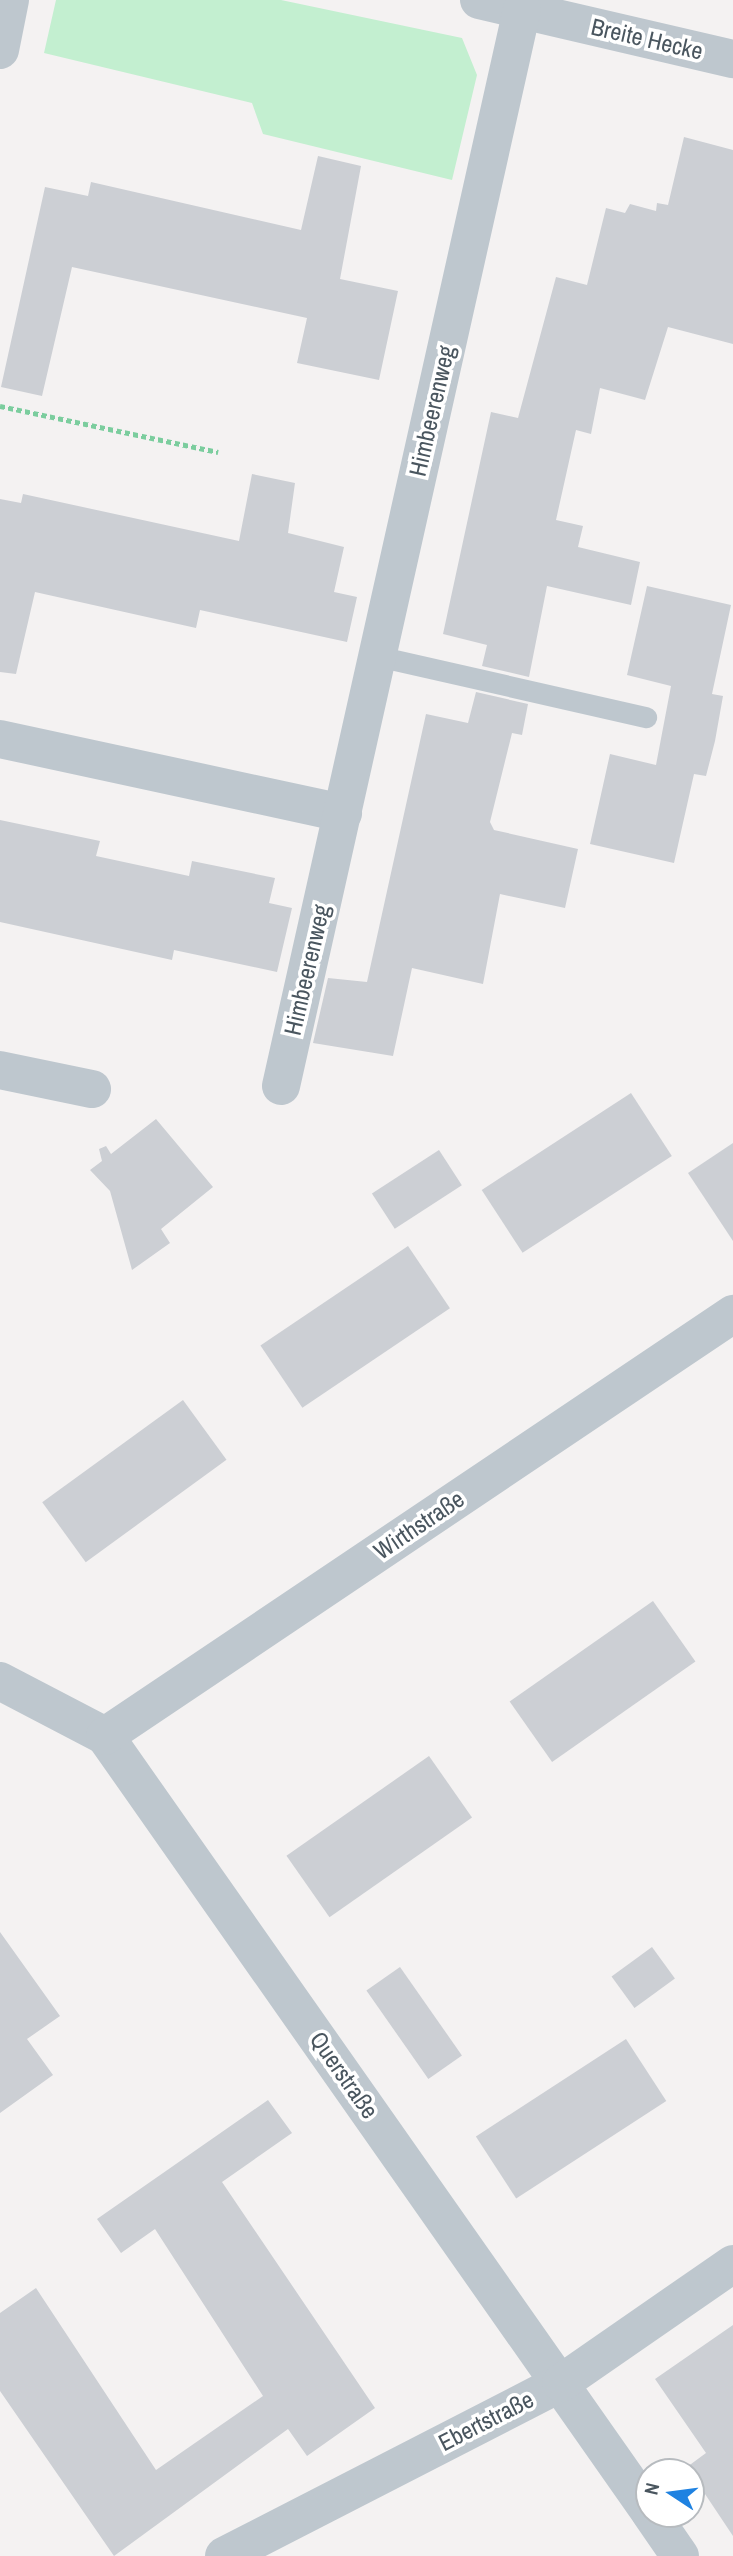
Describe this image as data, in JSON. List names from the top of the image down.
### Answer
{
  "streets": {
    "street": [
      "Breite Hecke",
      "Himbeerenweg",
      "Wirthstraße",
      "Querstraße",
      "Ebertstraße"
    ]
  },
  "crossings": [
    ["Breite Hecke", "Himbeerenweg"],
    ["Wirthstraße", "Querstraße"],
    ["Querstraße", "Ebertstraße"]
  ],
  "north": "left"
}
